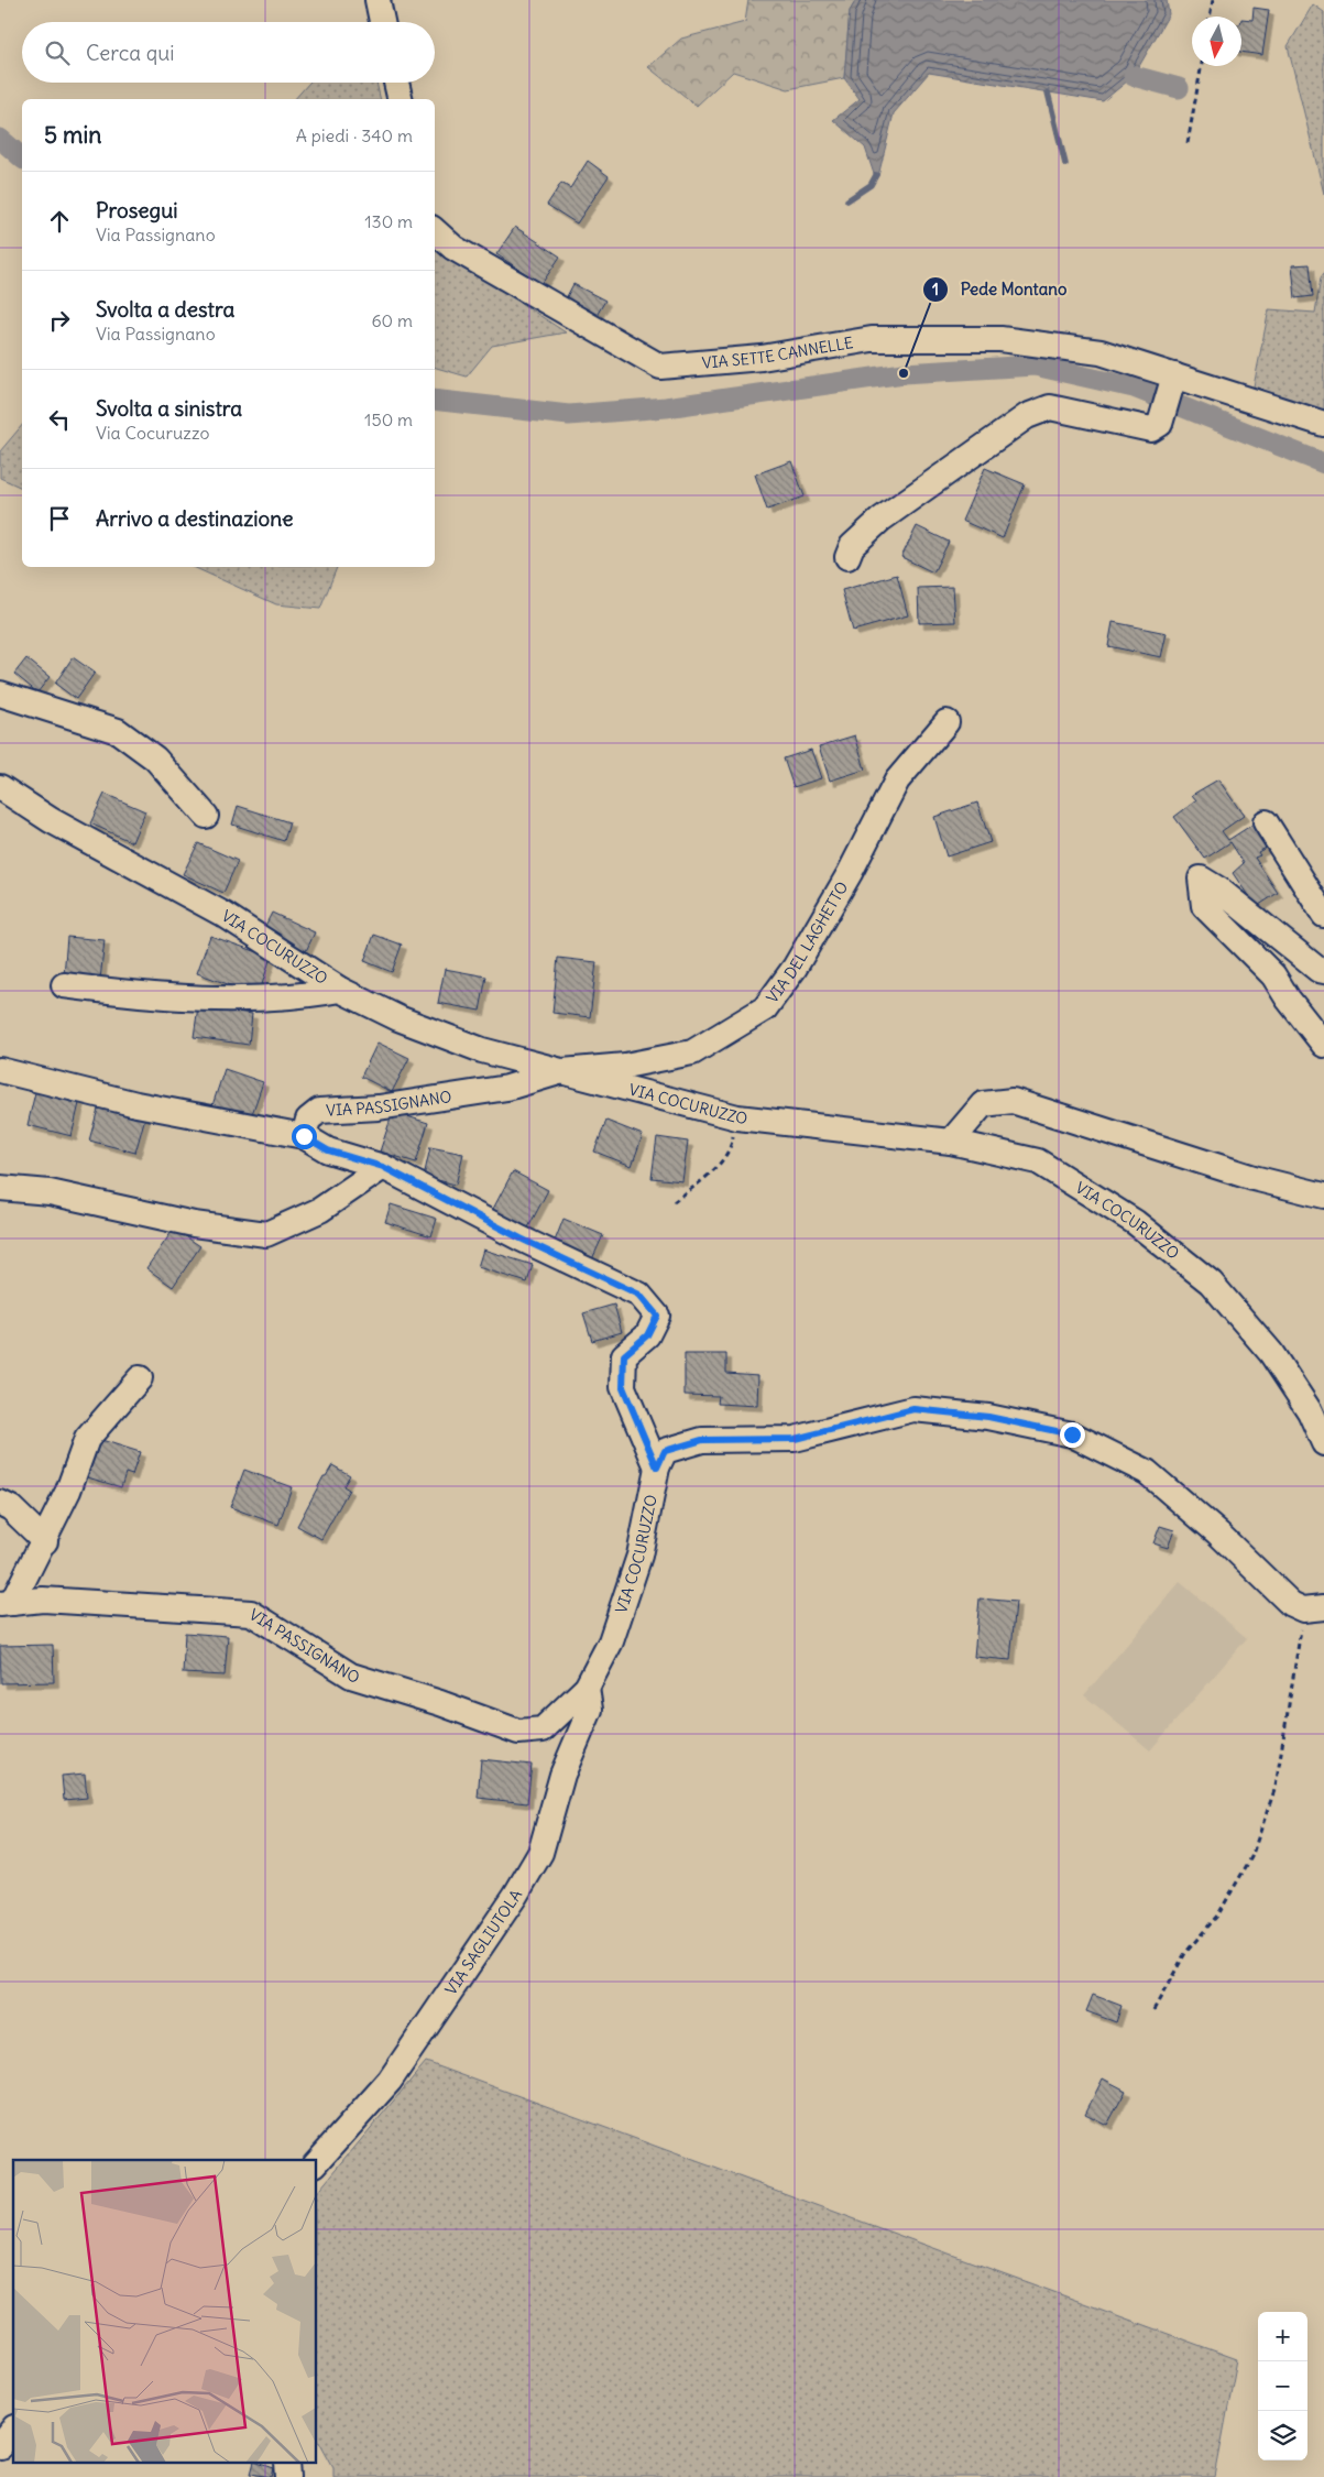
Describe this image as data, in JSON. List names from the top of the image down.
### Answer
{
  "streets": {
    "street": [
      "VIA SETTE CANNELLE",
      "VIA DEL LAGHETTO",
      "VIA COCURUZZO",
      "VIA PASSIGNANO",
      "VIA SAGLIUTOLA"
    ]
  },
  "crossings": [
    ["VIA DEL LAGHETTO", "VIA COCURUZZO"],
    ["VIA DEL LAGHETTO", "VIA PASSIGNANO"],
    ["VIA COCURUZZO", "VIA PASSIGNANO"],
    ["VIA COCURUZZO", "VIA SAGLIUTOLA"],
    ["VIA PASSIGNANO", "VIA SAGLIUTOLA"]
  ],
  "places": ["Pede Montano"],
  "north": "bottom",
  "page": {
    "search": "Cerca qui",
    "heading": ["5 min", "A piedi · 340 m"],
    "list": [
      ["Prosegui", "Via Passignano", "130 m"],
      ["Svolta a destra", "Via Passignano", "60 m"],
      ["Svolta a sinistra", "Via Cocuruzzo", "150 m"],
      "Arrivo a destinazione"
    ],
    "map_buttons": ["+", "−"]
  }
}
